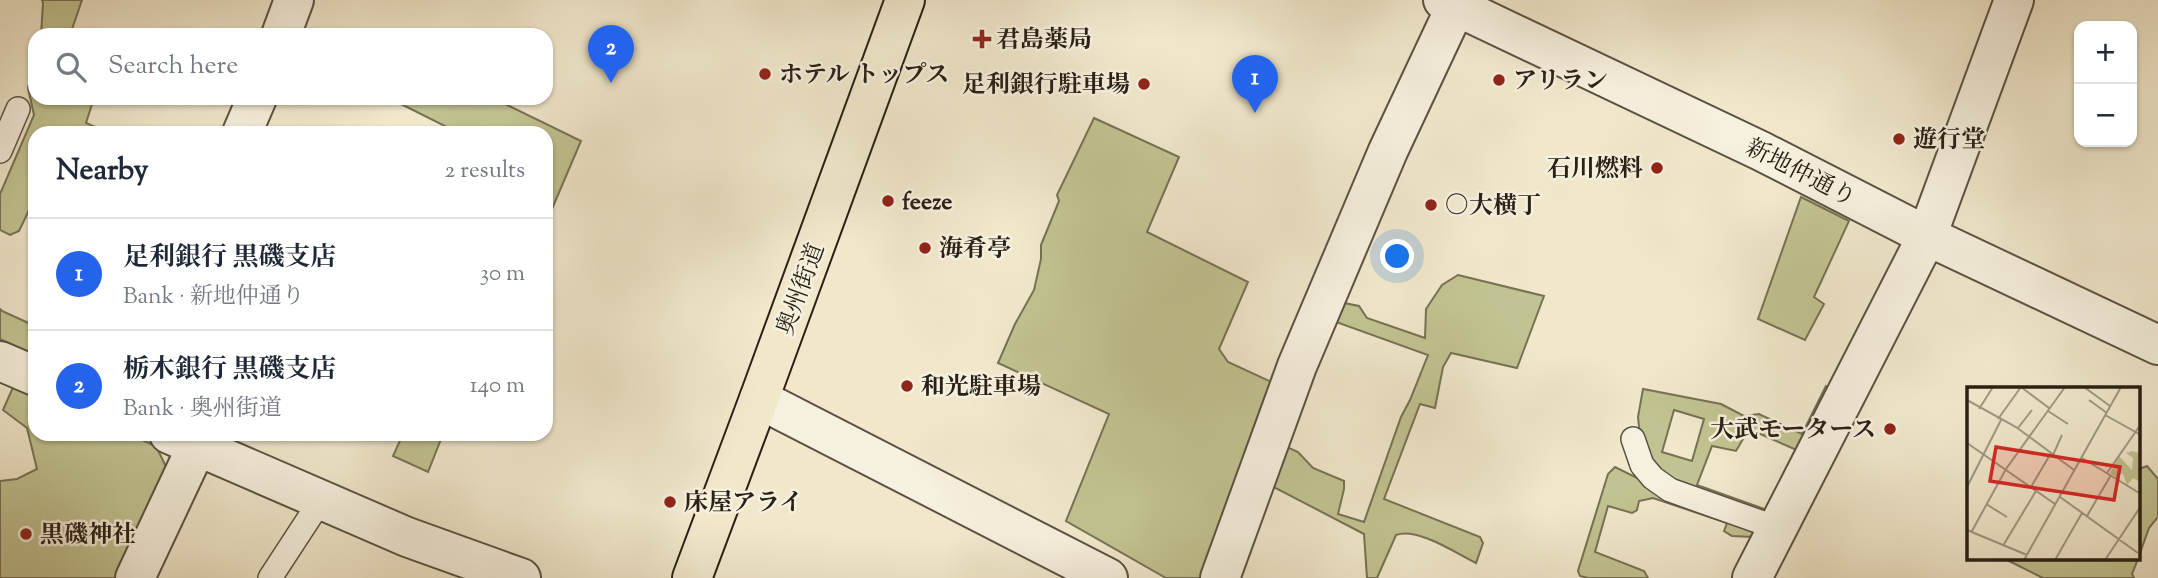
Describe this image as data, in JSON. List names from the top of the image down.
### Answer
{
  "streets": {
    "main road": ["奥州街道"],
    "street": ["新地仲通り"]
  },
  "places": {
    "health": ["君島薬局"],
    "other": [
      "ホテル トップス",
      "アリラン",
      "足利銀行駐車場",
      "遊行堂",
      "石川燃料",
      "feeze",
      "○大横丁",
      "海肴亭",
      "和光駐車場",
      "大武モータース",
      "床屋アライ",
      "黒磯神社"
    ]
  },
  "page": {
    "map_buttons": ["+", "−"],
    "pins": ["2", "1"],
    "search": "Search here",
    "heading": ["Nearby", "2 results"],
    "list": [
      {
        "mark": "1",
        "name": "足利銀行 黒磯支店",
        "note": "Bank · 新地仲通り",
        "value": "30 m"
      },
      {
        "mark": "2",
        "name": "栃木銀行 黒磯支店",
        "note": "Bank · 奥州街道",
        "value": "140 m"
      }
    ]
  }
}
